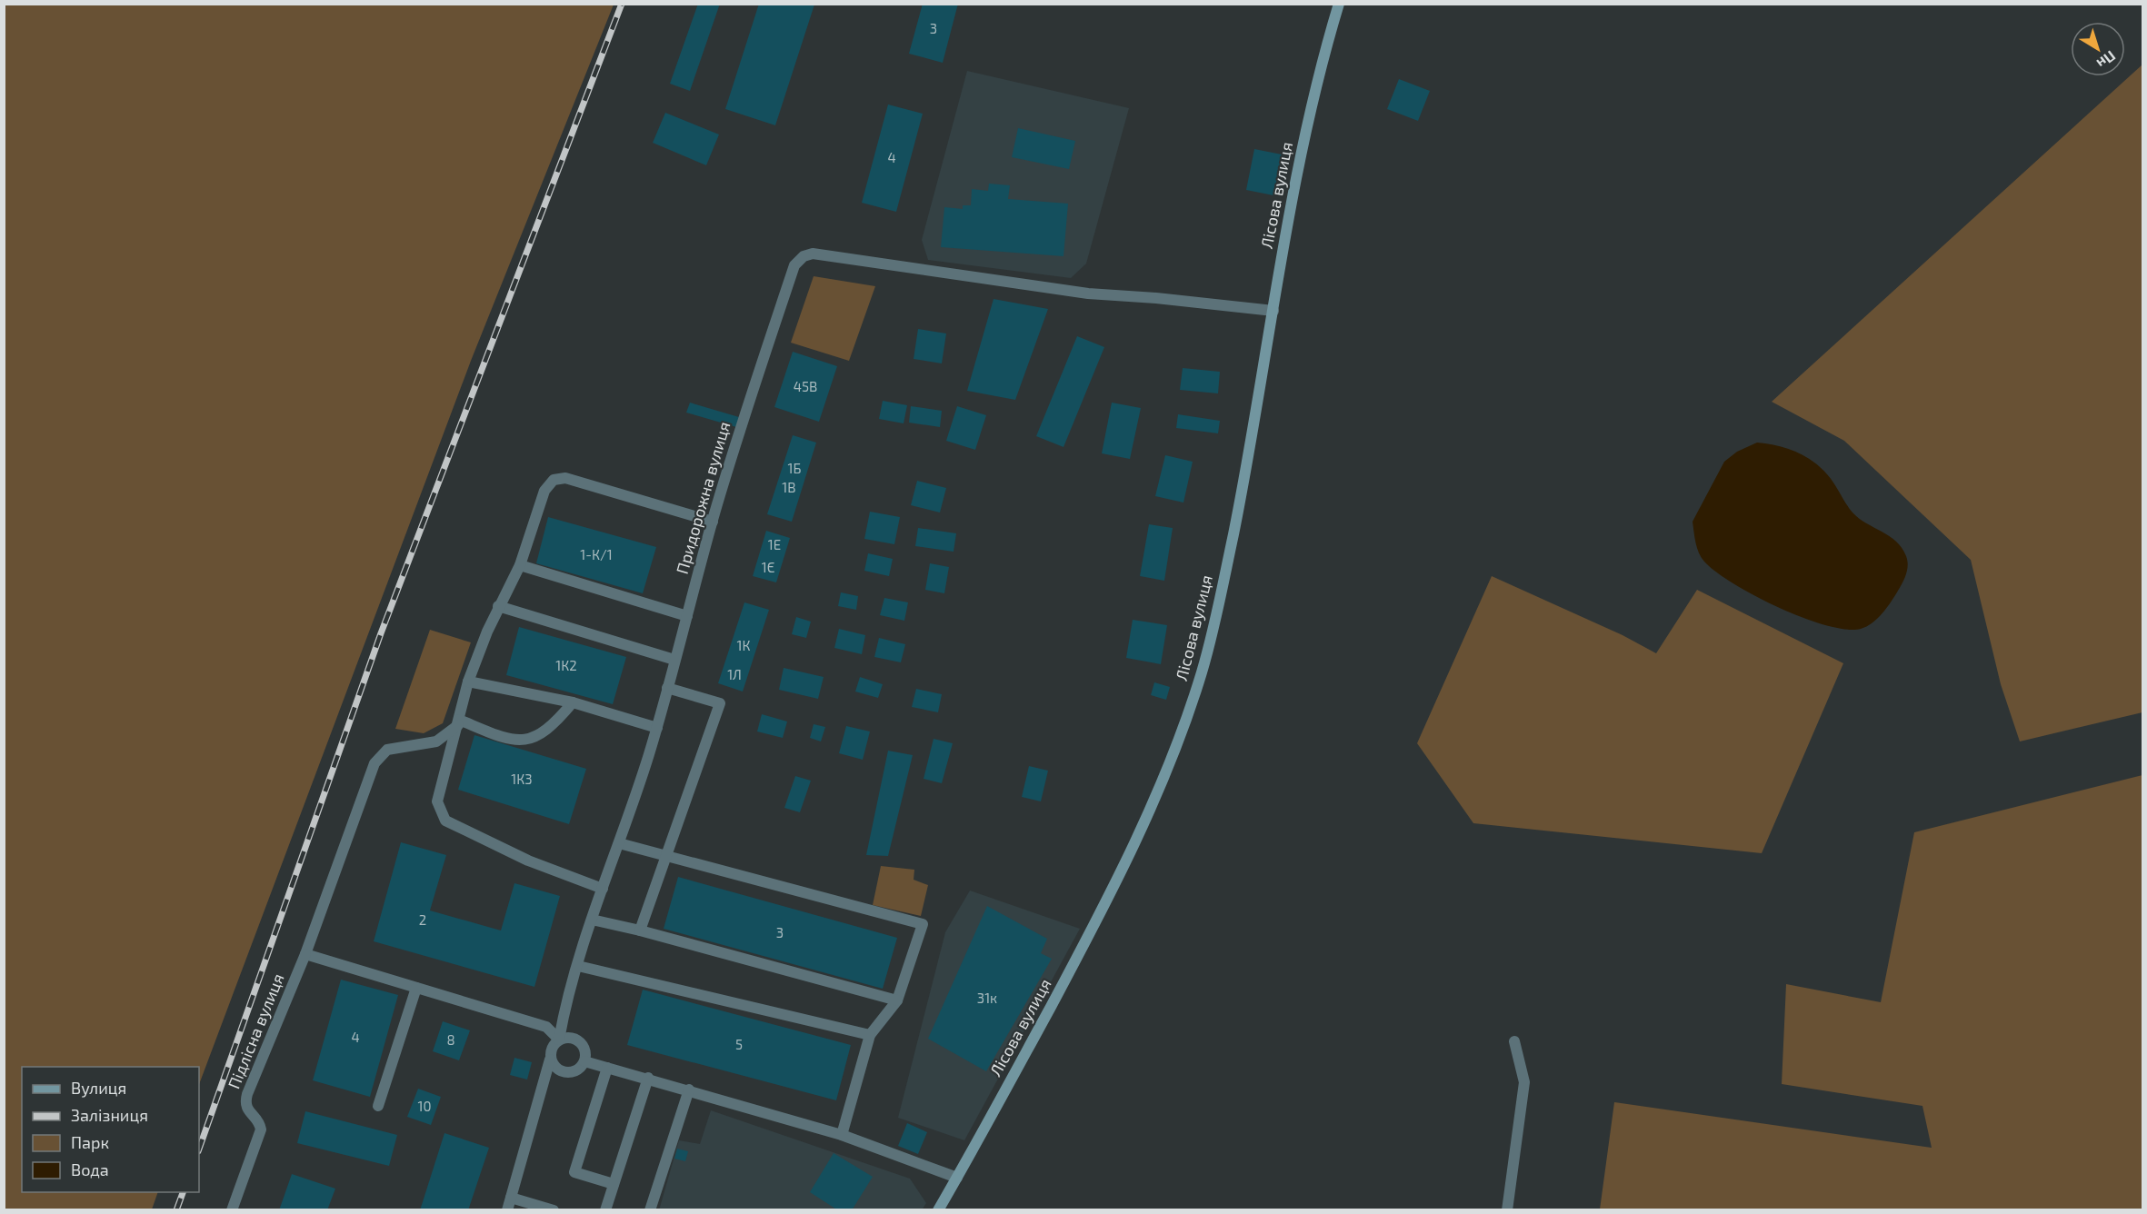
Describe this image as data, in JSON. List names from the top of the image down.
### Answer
{
  "streets": {
    "main road": ["Лісова вулиця"],
    "street": ["Придорожна вулиця", "Підлісна вулиця"]
  },
  "crossings": [
    ["Лісова вулиця", "Придорожна вулиця"]
  ],
  "house_numbers": [
    "3",
    "4",
    "45В",
    "1Б",
    "1В",
    "1Е",
    "1-К/1",
    "1Є",
    "1К",
    "1К2",
    "1Л",
    "1К3",
    "2",
    "3",
    "31к",
    "4",
    "8",
    "5",
    "10"
  ],
  "legend": [
    "Вулиця",
    "Залізниця",
    "Парк",
    "Вода"
  ],
  "north": "bottom right"
}
